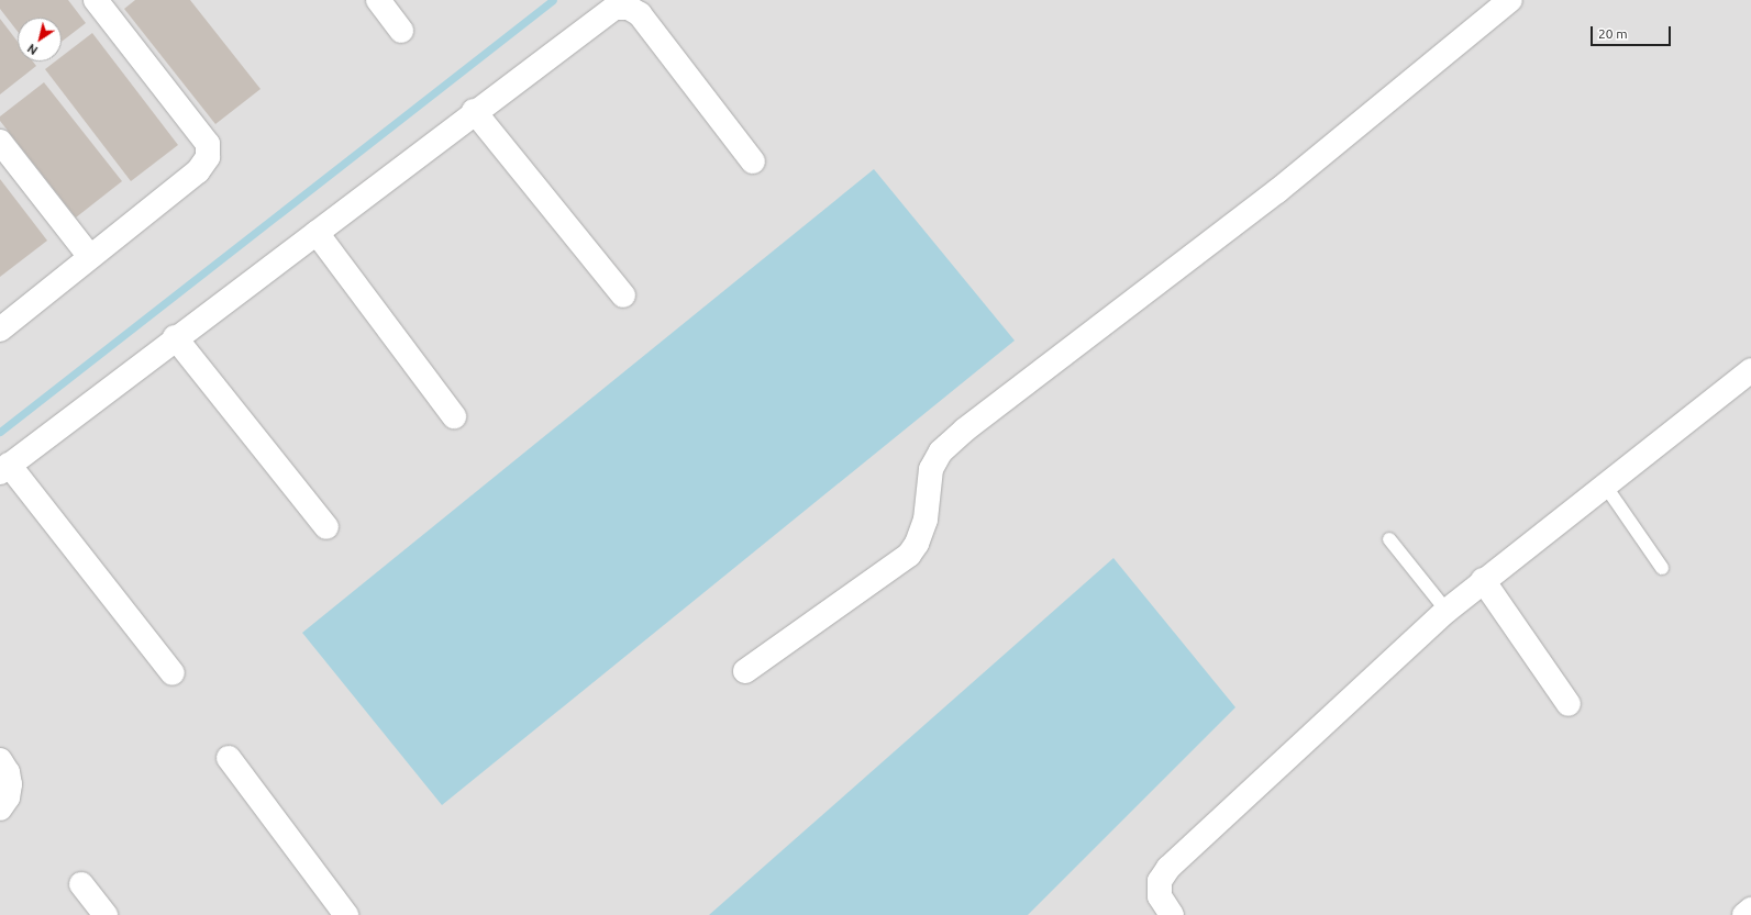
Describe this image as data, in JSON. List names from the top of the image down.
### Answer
{
  "scale_bar": "20 m",
  "north": "bottom left"
}
